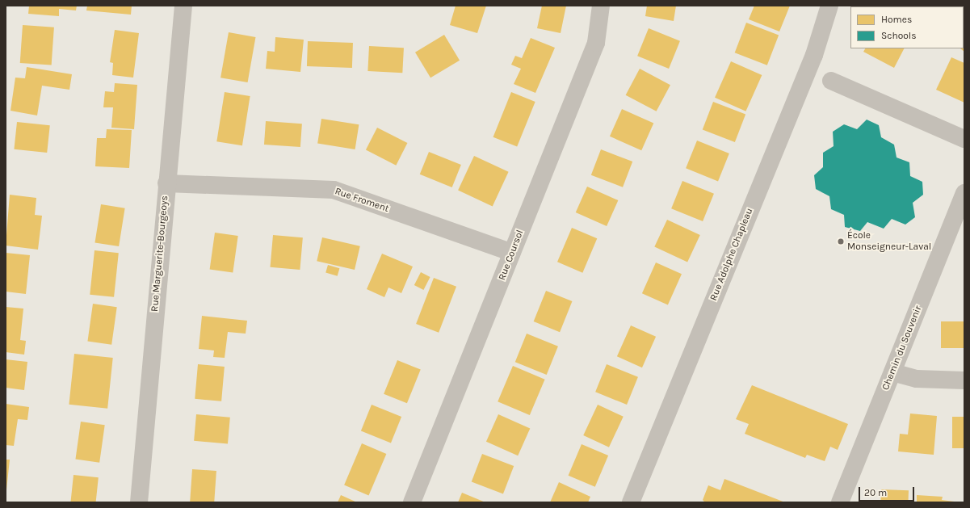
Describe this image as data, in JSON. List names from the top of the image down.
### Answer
{
  "streets": {
    "street": [
      "Rue Froment",
      "Rue Marguerite-Bourgeoys",
      "Rue Adolphe Chapleau",
      "Rue Coursol",
      "Chemin du Souvenir"
    ]
  },
  "crossings": [
    ["Rue Froment", "Rue Marguerite-Bourgeoys"],
    ["Rue Froment", "Rue Coursol"]
  ],
  "places": ["École Monseigneur-Laval"],
  "legend": ["Homes", "Schools"],
  "scale_bar": "20 m"
}
